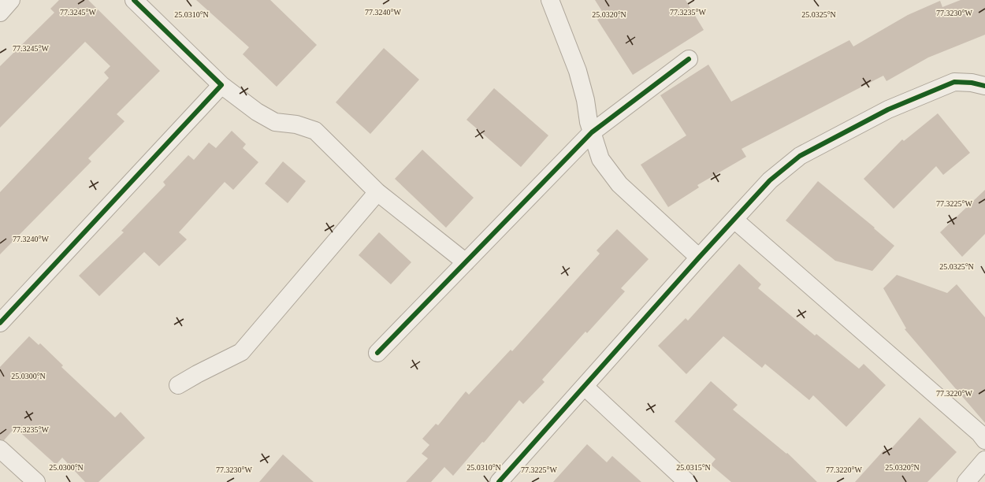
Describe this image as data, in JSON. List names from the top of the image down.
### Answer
{
  "coordinates": [
    "77.3245°W",
    "77.3235°W",
    "77.3240°W",
    "77.3230°W",
    "25.0310°N",
    "25.0320°N",
    "25.0325°N",
    "77.3225°W",
    "25.0300°N",
    "77.3220°W",
    "25.0315°N"
  ]
}
